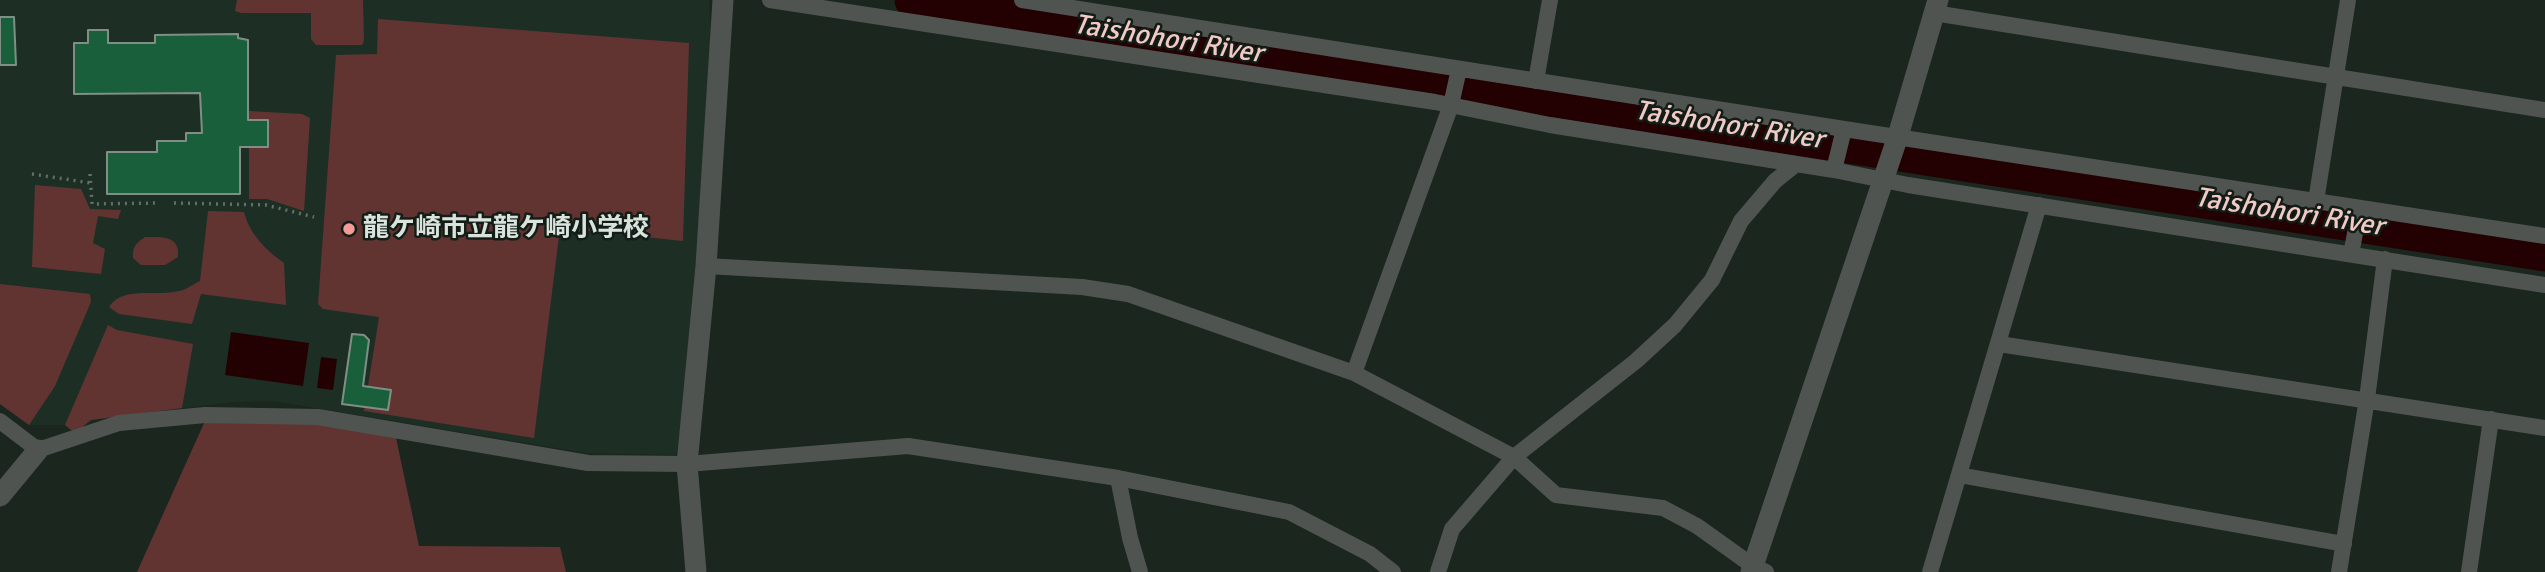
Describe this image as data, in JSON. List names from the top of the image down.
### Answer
{
  "water": ["Taishohori River"],
  "places": ["龍ケ崎市立龍ケ崎小学校"]
}
